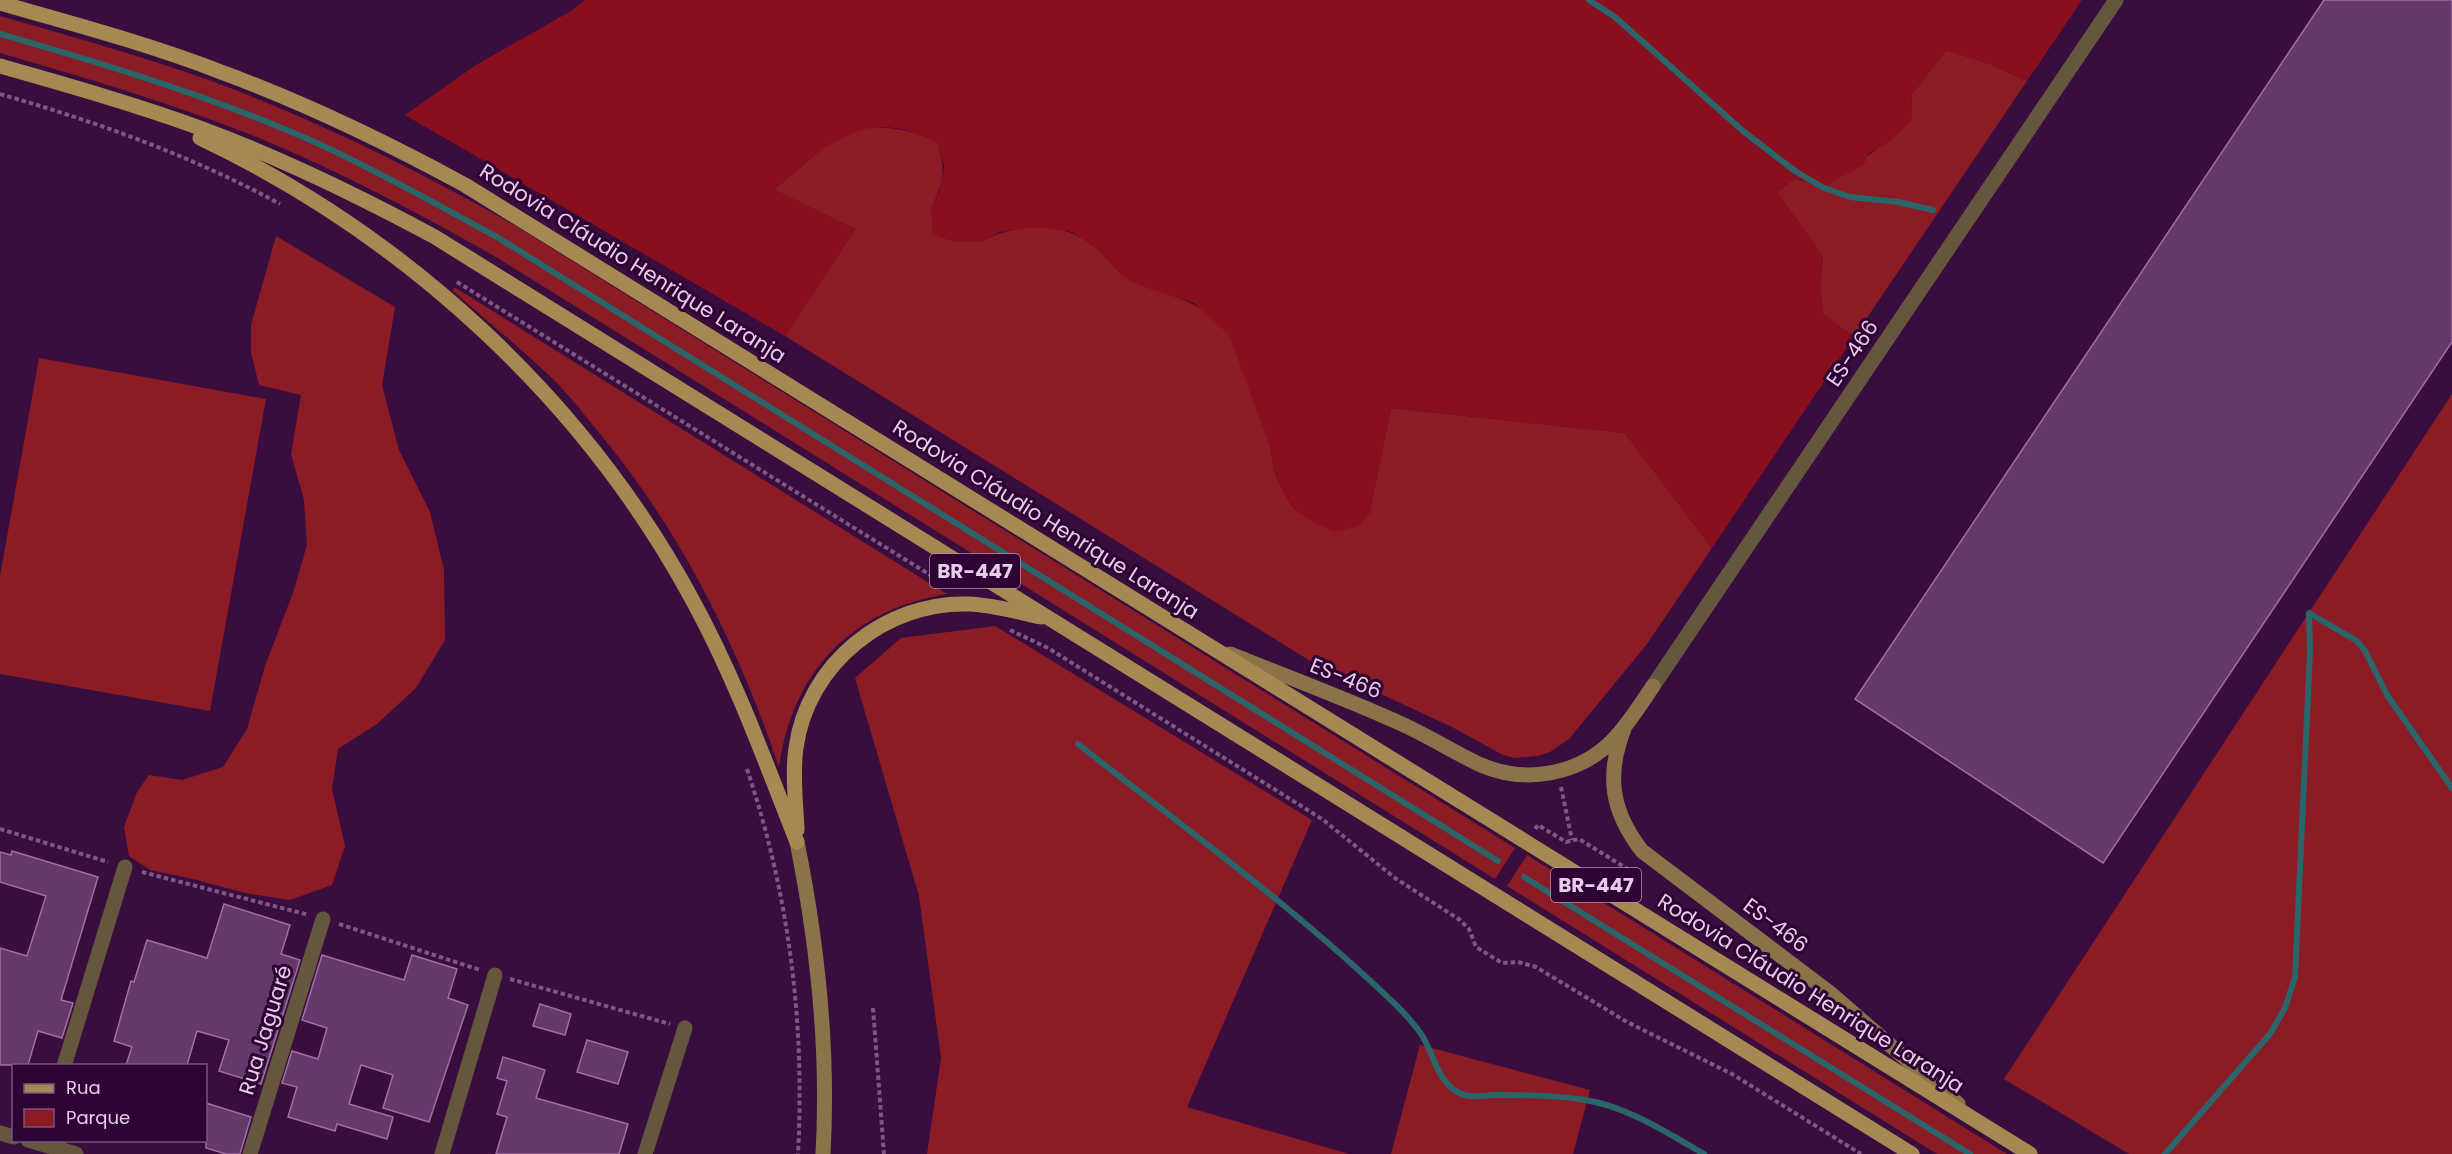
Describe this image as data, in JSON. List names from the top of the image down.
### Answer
{
  "streets": {
    "main road": ["Rodovia Cláudio Henrique Laranja", "BR-447"],
    "street": ["ES-466", "Rua Jaguaré"]
  },
  "crossings": [
    ["Rodovia Cláudio Henrique Laranja", "ES-466"]
  ],
  "legend": ["Rua", "Parque"]
}
